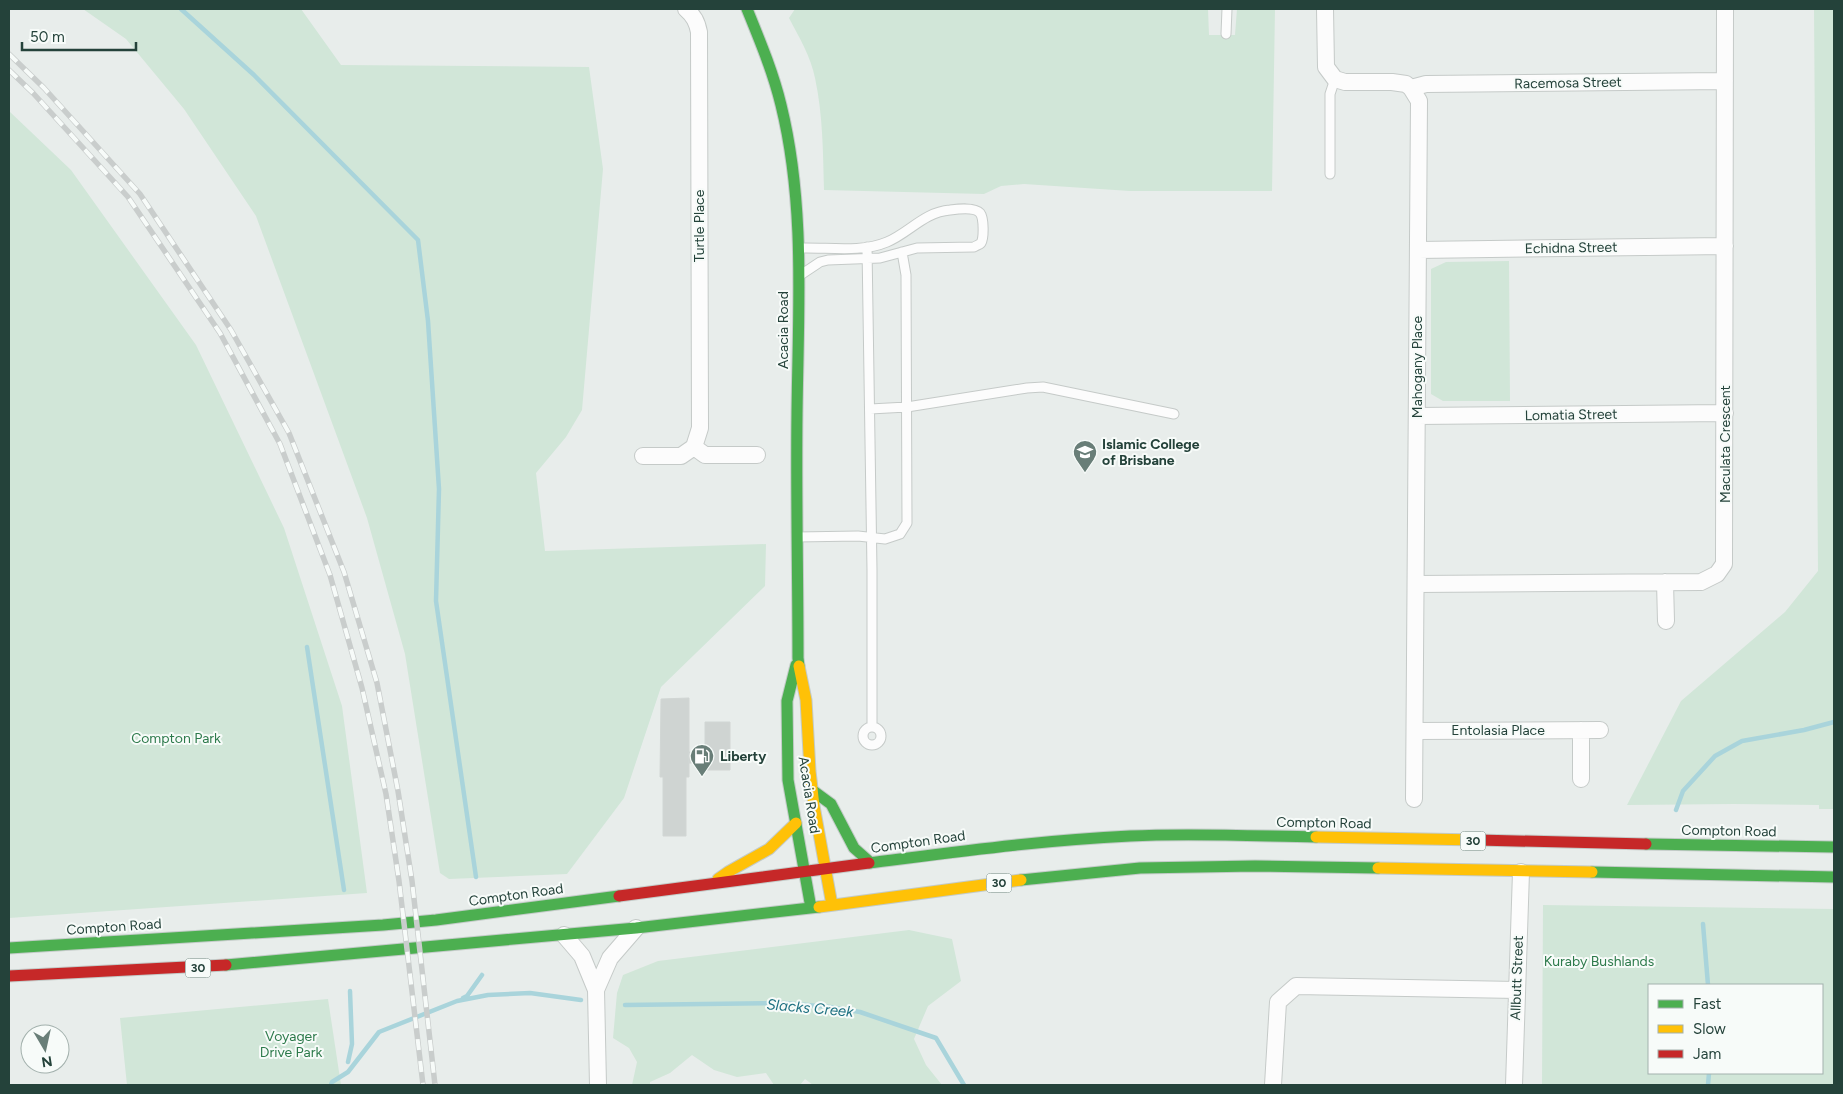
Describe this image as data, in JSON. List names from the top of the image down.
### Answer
{
  "streets": {
    "main road": ["Acacia Road", "Compton Road", "30"],
    "street": [
      "Racemosa Street",
      "Turtle Place",
      "Echidna Street",
      "Mahogany Place",
      "Lomatia Street",
      "Maculata Crescent",
      "Entolasia Place",
      "Allbutt Street"
    ]
  },
  "crossings": [
    ["Racemosa Street", "Mahogany Place"],
    ["Racemosa Street", "Maculata Crescent"],
    ["Echidna Street", "Mahogany Place"],
    ["Echidna Street", "Maculata Crescent"],
    ["Acacia Road", "Compton Road"],
    ["Acacia Road", "30"],
    ["Mahogany Place", "Lomatia Street"],
    ["Mahogany Place", "Maculata Crescent"],
    ["Mahogany Place", "Entolasia Place"],
    ["Lomatia Street", "Maculata Crescent"],
    ["30", "Allbutt Street"]
  ],
  "water": ["Slacks Creek"],
  "parks": ["Compton Park", "Kuraby Bushlands", "Voyager Drive Park"],
  "places": {
    "school or university": ["Islamic College of Brisbane"],
    "fuel station": ["Liberty"]
  },
  "legend": ["Fast", "Slow", "Jam"],
  "scale_bar": "50 m",
  "north": "bottom"
}
